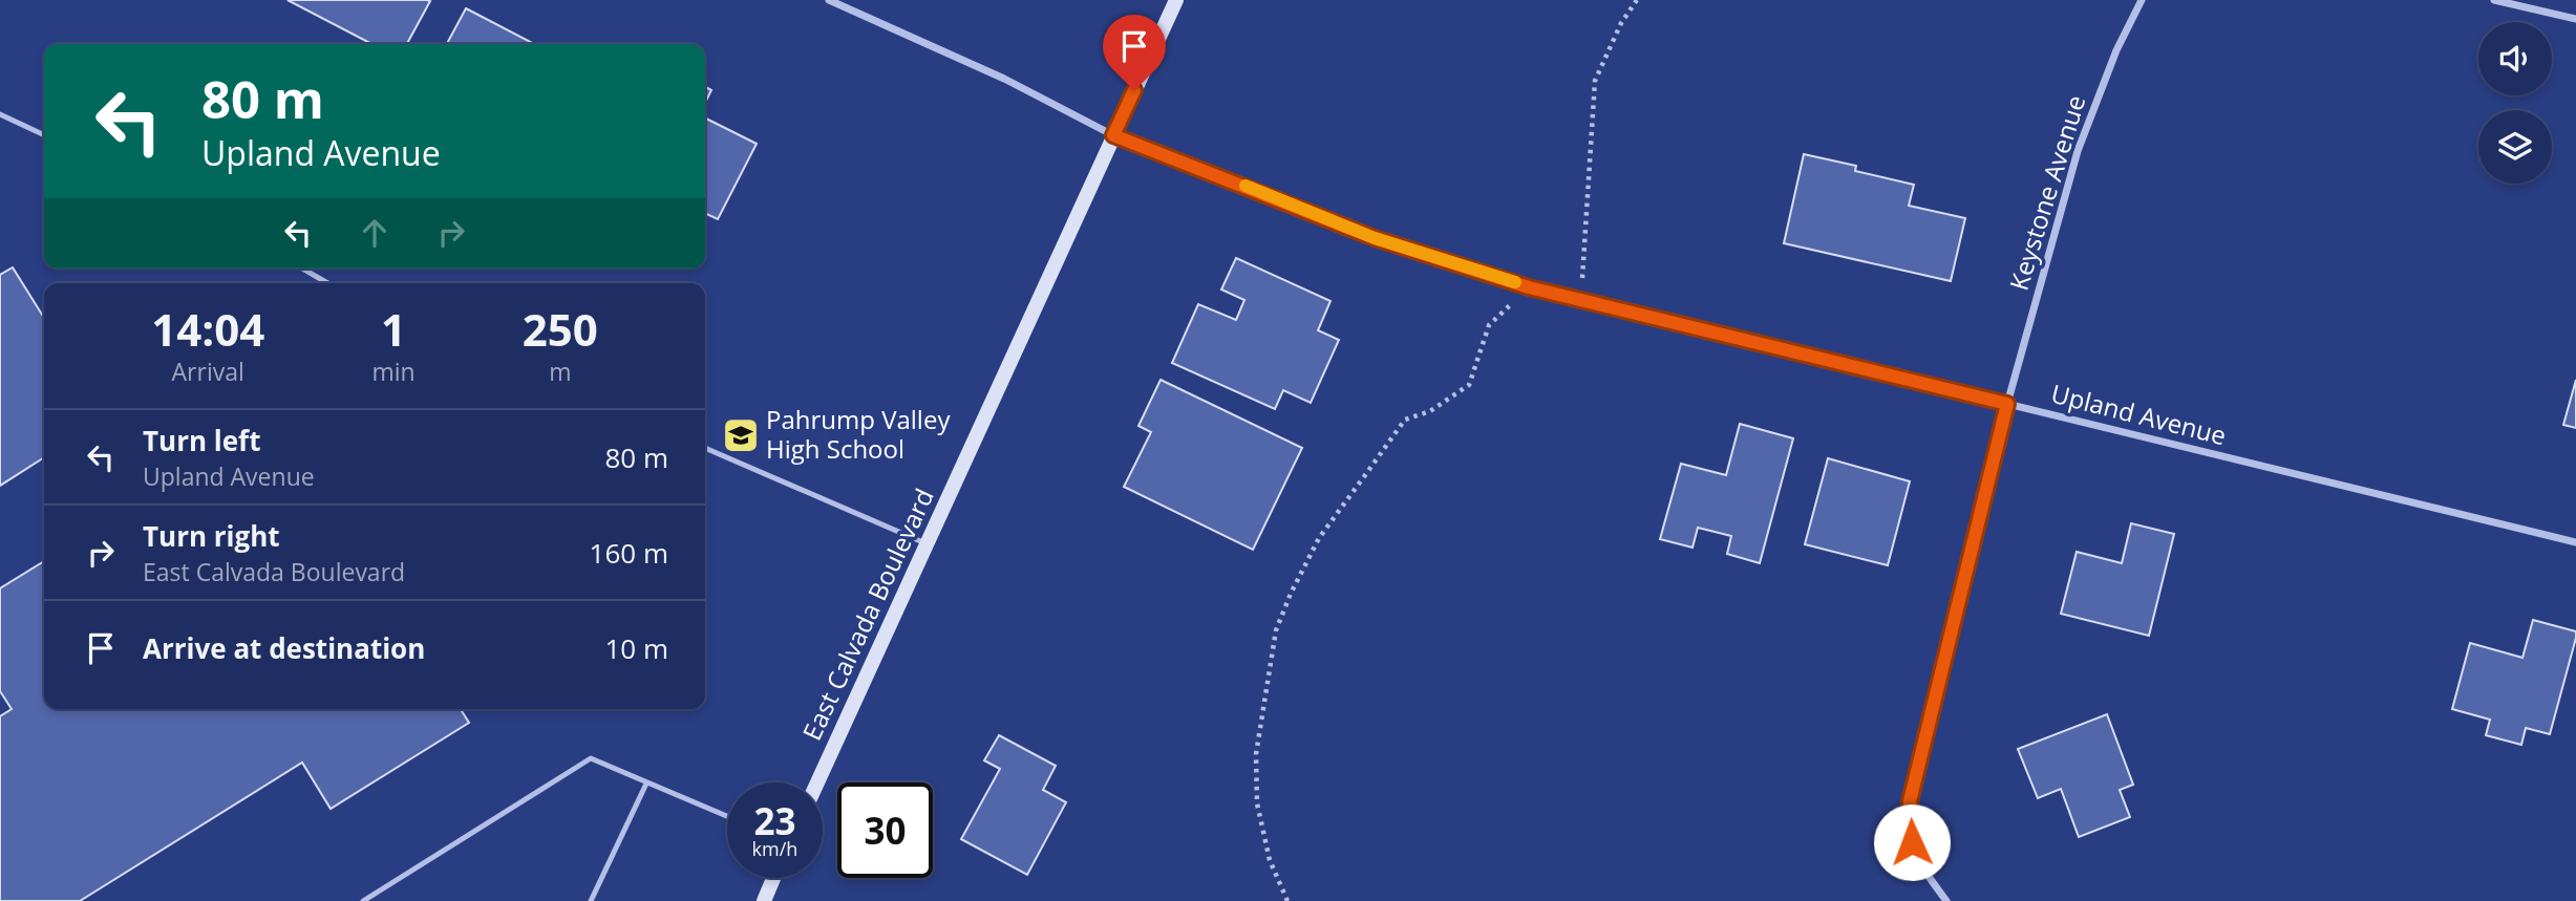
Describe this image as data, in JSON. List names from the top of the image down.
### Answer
{
  "streets": {
    "main road": ["East Calvada Boulevard"],
    "street": ["Keystone Avenue", "Upland Avenue"]
  },
  "crossings": [
    ["Keystone Avenue", "Upland Avenue"],
    ["Upland Avenue", "East Calvada Boulevard"]
  ],
  "places": {
    "school or university": ["Pahrump Valley High School"]
  },
  "page": {
    "turn": ["80 m", "Upland Avenue"],
    "eta": [
      "14:04",
      "Arrival",
      "1",
      "min",
      "250",
      "m"
    ],
    "list": [
      {
        "name": "Turn left",
        "note": "Upland Avenue",
        "value": "80 m"
      },
      {
        "name": "Turn right",
        "note": "East Calvada Boulevard",
        "value": "160 m"
      },
      {
        "name": "Arrive at destination",
        "value": "10 m"
      }
    ],
    "speed": "23 km/h",
    "limit": "30"
  }
}
